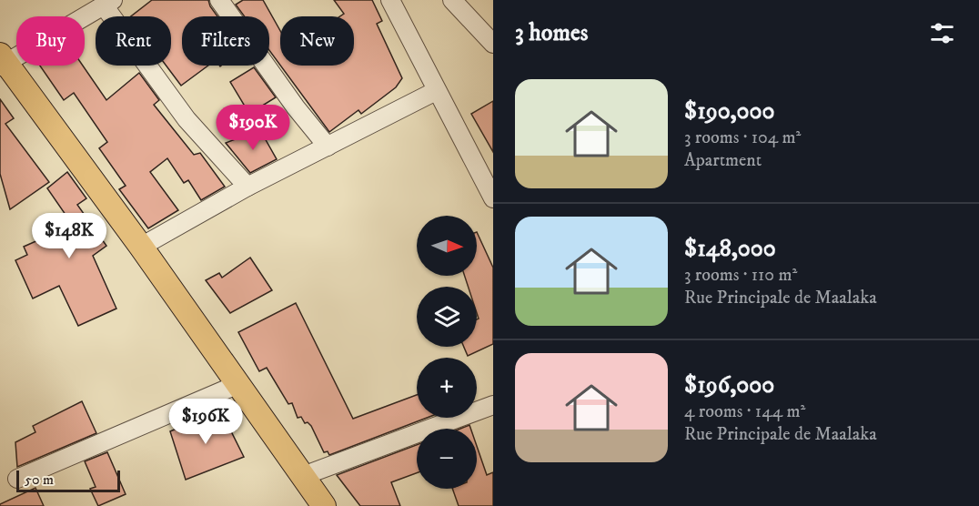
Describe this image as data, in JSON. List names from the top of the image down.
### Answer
{
  "scale_bar": "50 m",
  "north": "right",
  "page": {
    "heading": "3 homes",
    "chip": [
      "Buy",
      "Rent",
      "Filters",
      "New"
    ],
    "list": [
      {
        "name": "$190,000",
        "note": "3 rooms · 104 m² · Apartment"
      },
      {
        "name": "$148,000",
        "note": "3 rooms · 110 m² · Rue Principale de Maalaka"
      },
      {
        "name": "$196,000",
        "note": "4 rooms · 144 m² · Rue Principale de Maalaka"
      }
    ],
    "price": ["$190K", "$148K", "$196K"],
    "map_buttons": ["+", "−"],
    "scale": "50 m"
  }
}
